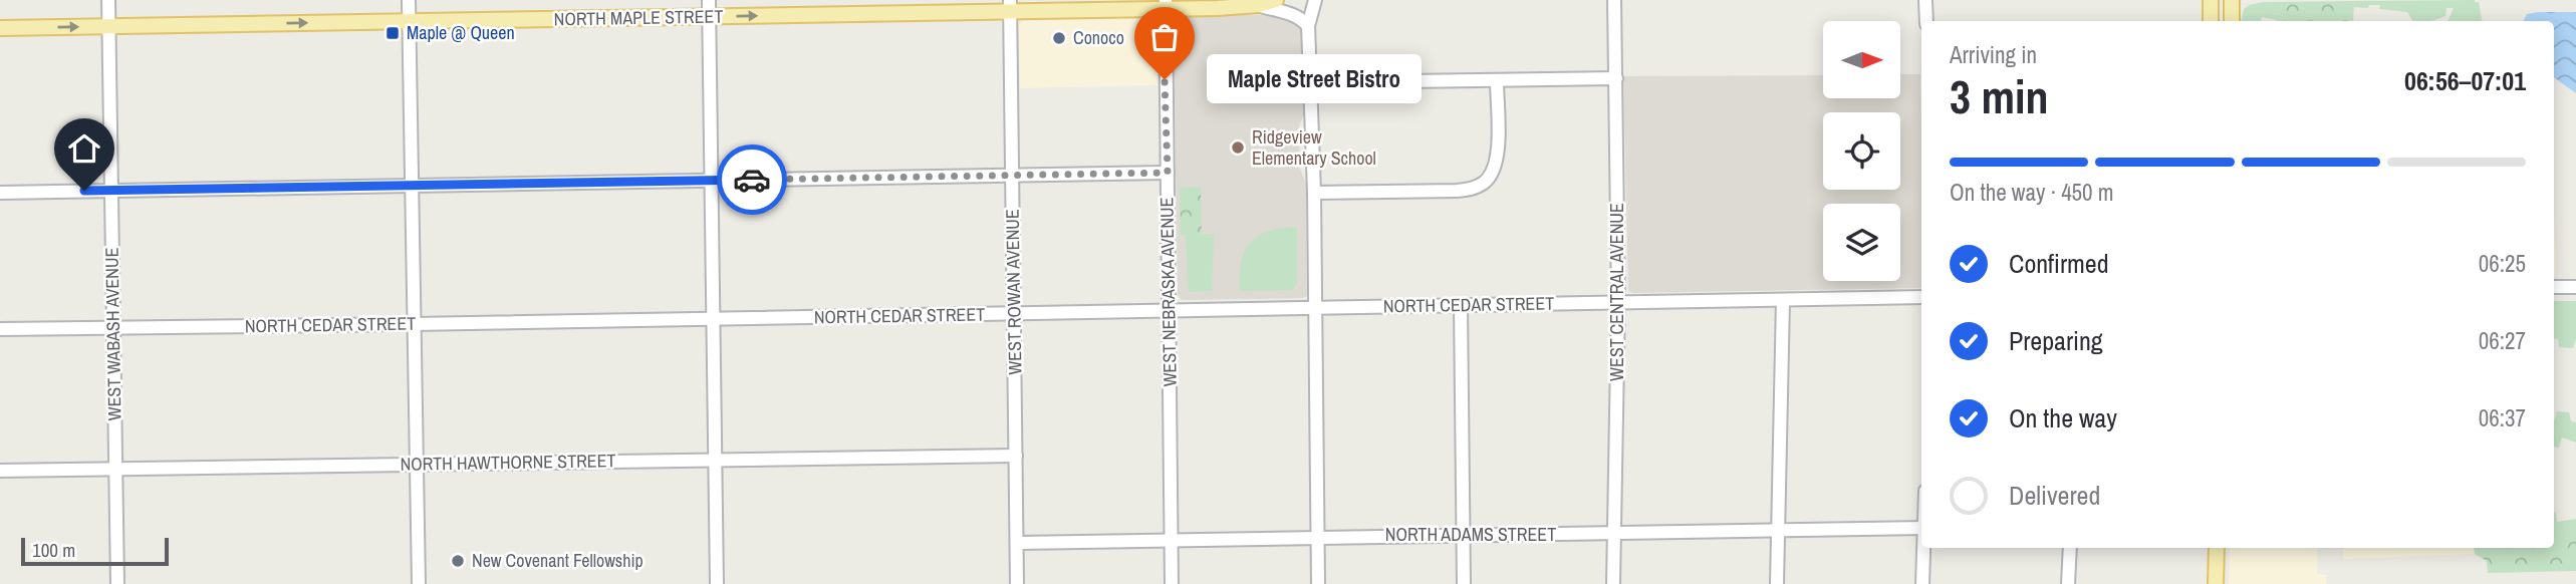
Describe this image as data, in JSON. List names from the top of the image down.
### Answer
{
  "streets": {
    "main road": ["NORTH MAPLE STREET"],
    "street": [
      "WEST ROWAN AVENUE",
      "WEST NEBRASKA AVENUE",
      "WEST CENTRAL AVENUE",
      "NORTH CEDAR STREET",
      "WEST WABASH AVENUE",
      "NORTH HAWTHORNE STREET",
      "NORTH ADAMS STREET"
    ]
  },
  "crossings": [
    ["NORTH MAPLE STREET", "WEST ROWAN AVENUE"],
    ["NORTH MAPLE STREET", "WEST NEBRASKA AVENUE"],
    ["NORTH MAPLE STREET", "WEST WABASH AVENUE"],
    ["WEST ROWAN AVENUE", "NORTH CEDAR STREET"],
    ["WEST ROWAN AVENUE", "NORTH HAWTHORNE STREET"],
    ["WEST ROWAN AVENUE", "NORTH ADAMS STREET"],
    ["WEST NEBRASKA AVENUE", "NORTH CEDAR STREET"],
    ["WEST NEBRASKA AVENUE", "NORTH ADAMS STREET"],
    ["WEST CENTRAL AVENUE", "NORTH CEDAR STREET"],
    ["WEST CENTRAL AVENUE", "NORTH ADAMS STREET"],
    ["NORTH CEDAR STREET", "WEST WABASH AVENUE"],
    ["WEST WABASH AVENUE", "NORTH HAWTHORNE STREET"]
  ],
  "one_way": ["NORTH MAPLE STREET"],
  "places": {
    "transit": ["Maple @ Queen"],
    "other": [
      "Conoco",
      "Maple Street Bistro",
      "Ridgeview Elementary School",
      "New Covenant Fellowship"
    ]
  },
  "scale_bar": "100 m",
  "north": "right",
  "page": {
    "heading": ["3 min", "Arriving in", "06:56–07:01"],
    "bubble": "Maple Street Bistro",
    "bar": "On the way · 450 m",
    "list": [
      ["Confirmed", "06:25"],
      ["Preparing", "06:27"],
      ["On the way", "06:37"],
      "Delivered"
    ],
    "scale": "100 m"
  }
}
